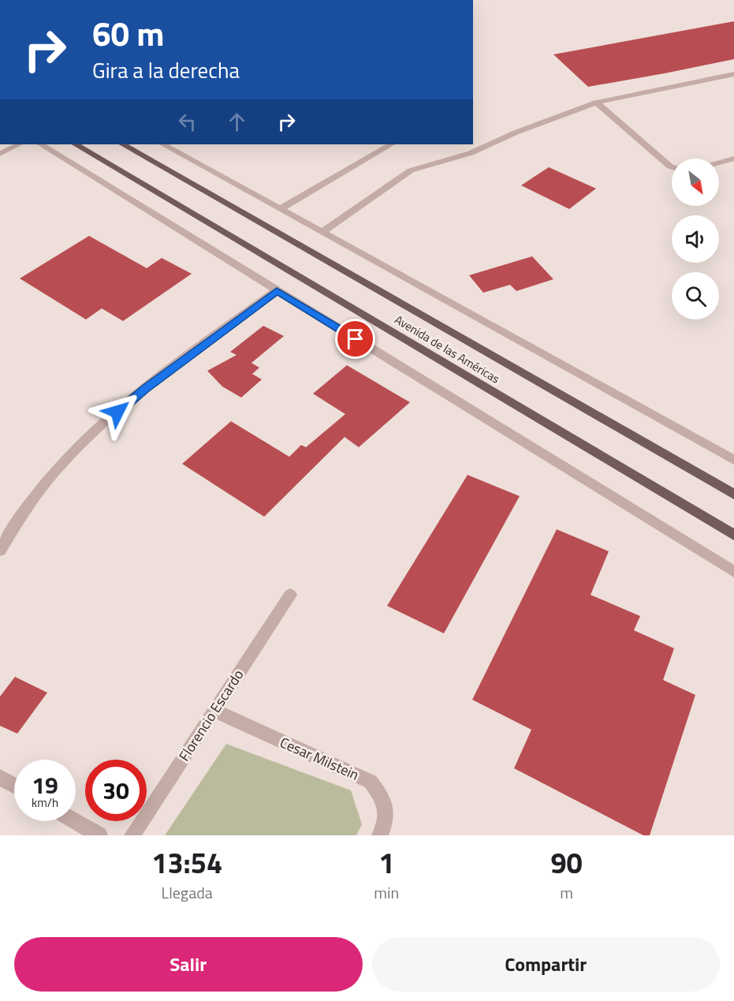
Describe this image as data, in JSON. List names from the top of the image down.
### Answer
{
  "streets": {
    "main road": ["Avenida de las Américas"],
    "street": ["Florencio Escardo", "Cesar Milstein"]
  },
  "crossings": [
    ["Florencio Escardo", "Cesar Milstein"]
  ],
  "north": "bottom right",
  "page": {
    "turn": ["60 m", "Gira a la derecha"],
    "speed": "19 km/h",
    "limit": "30",
    "eta": [
      "13:54",
      "Llegada",
      "1",
      "min",
      "90",
      "m"
    ],
    "buttons": ["Salir", "Compartir"]
  }
}
